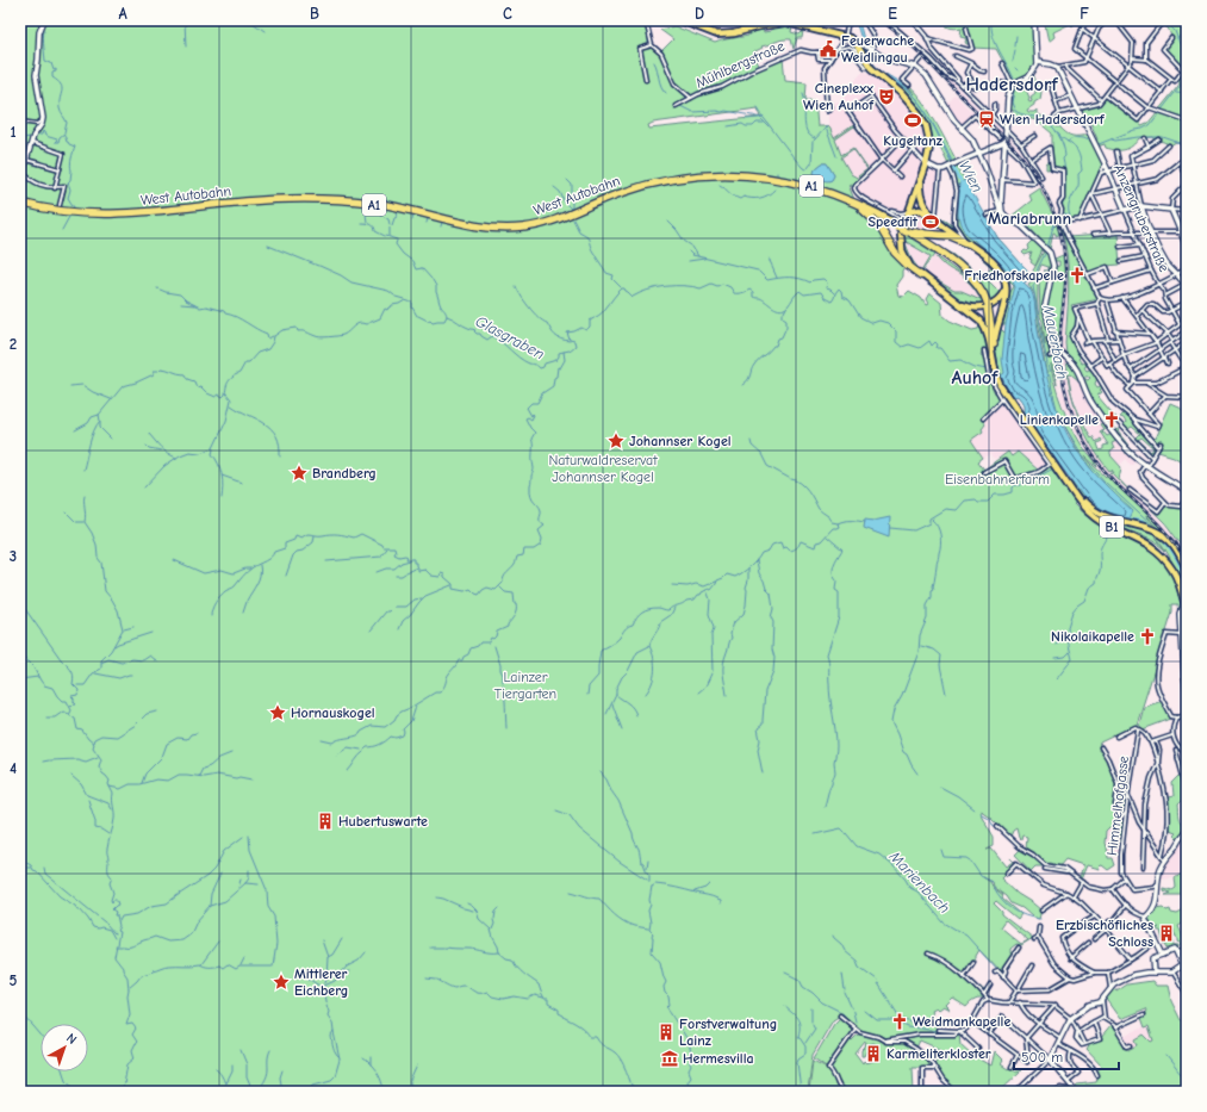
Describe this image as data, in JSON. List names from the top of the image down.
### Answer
{
  "streets": {
    "highway": ["A1", "West Autobahn"],
    "main road": ["B1"],
    "street": ["Mühlbergstraße", "Anzengruberstraße", "Himmelhofgasse"]
  },
  "crossings": [
    ["West Autobahn", "B1"]
  ],
  "districts": ["Hadersdorf", "Mariabrunn", "Auhof"],
  "water": [
    "Wien",
    "Glasgraben",
    "Mauerbach",
    "Marienbach"
  ],
  "parks": ["Naturwaldreservat Johannser Kogel", "Eisenbahnerfarm", "Lainzer Tiergarten"],
  "places": {
    "public building": ["Feuerwache Weidlingau"],
    "theatre": ["Cineplexx Wien Auhof"],
    "station": ["Wien Hadersdorf"],
    "sports": ["Kugeltanz", "Speedfit"],
    "church": [
      "Friedhofskapelle",
      "Linienkapelle",
      "Nikolaikapelle",
      "Weidmankapelle"
    ],
    "place": [
      "Johannser Kogel",
      "Brandberg",
      "Hornauskogel",
      "Mittlerer Eichberg"
    ],
    "building": [
      "Hubertuswarte",
      "Erzbischöfliches Schloss",
      "Forstverwaltung Lainz",
      "Karmeliterkloster"
    ],
    "museum": ["Hermesvilla"]
  },
  "scale_bar": "500 m",
  "north": "top right",
  "grid": {
    "columns": [
      "A",
      "B",
      "C",
      "D",
      "E",
      "F"
    ],
    "rows": [
      "1",
      "2",
      "3",
      "4",
      "5"
    ]
  }
}
